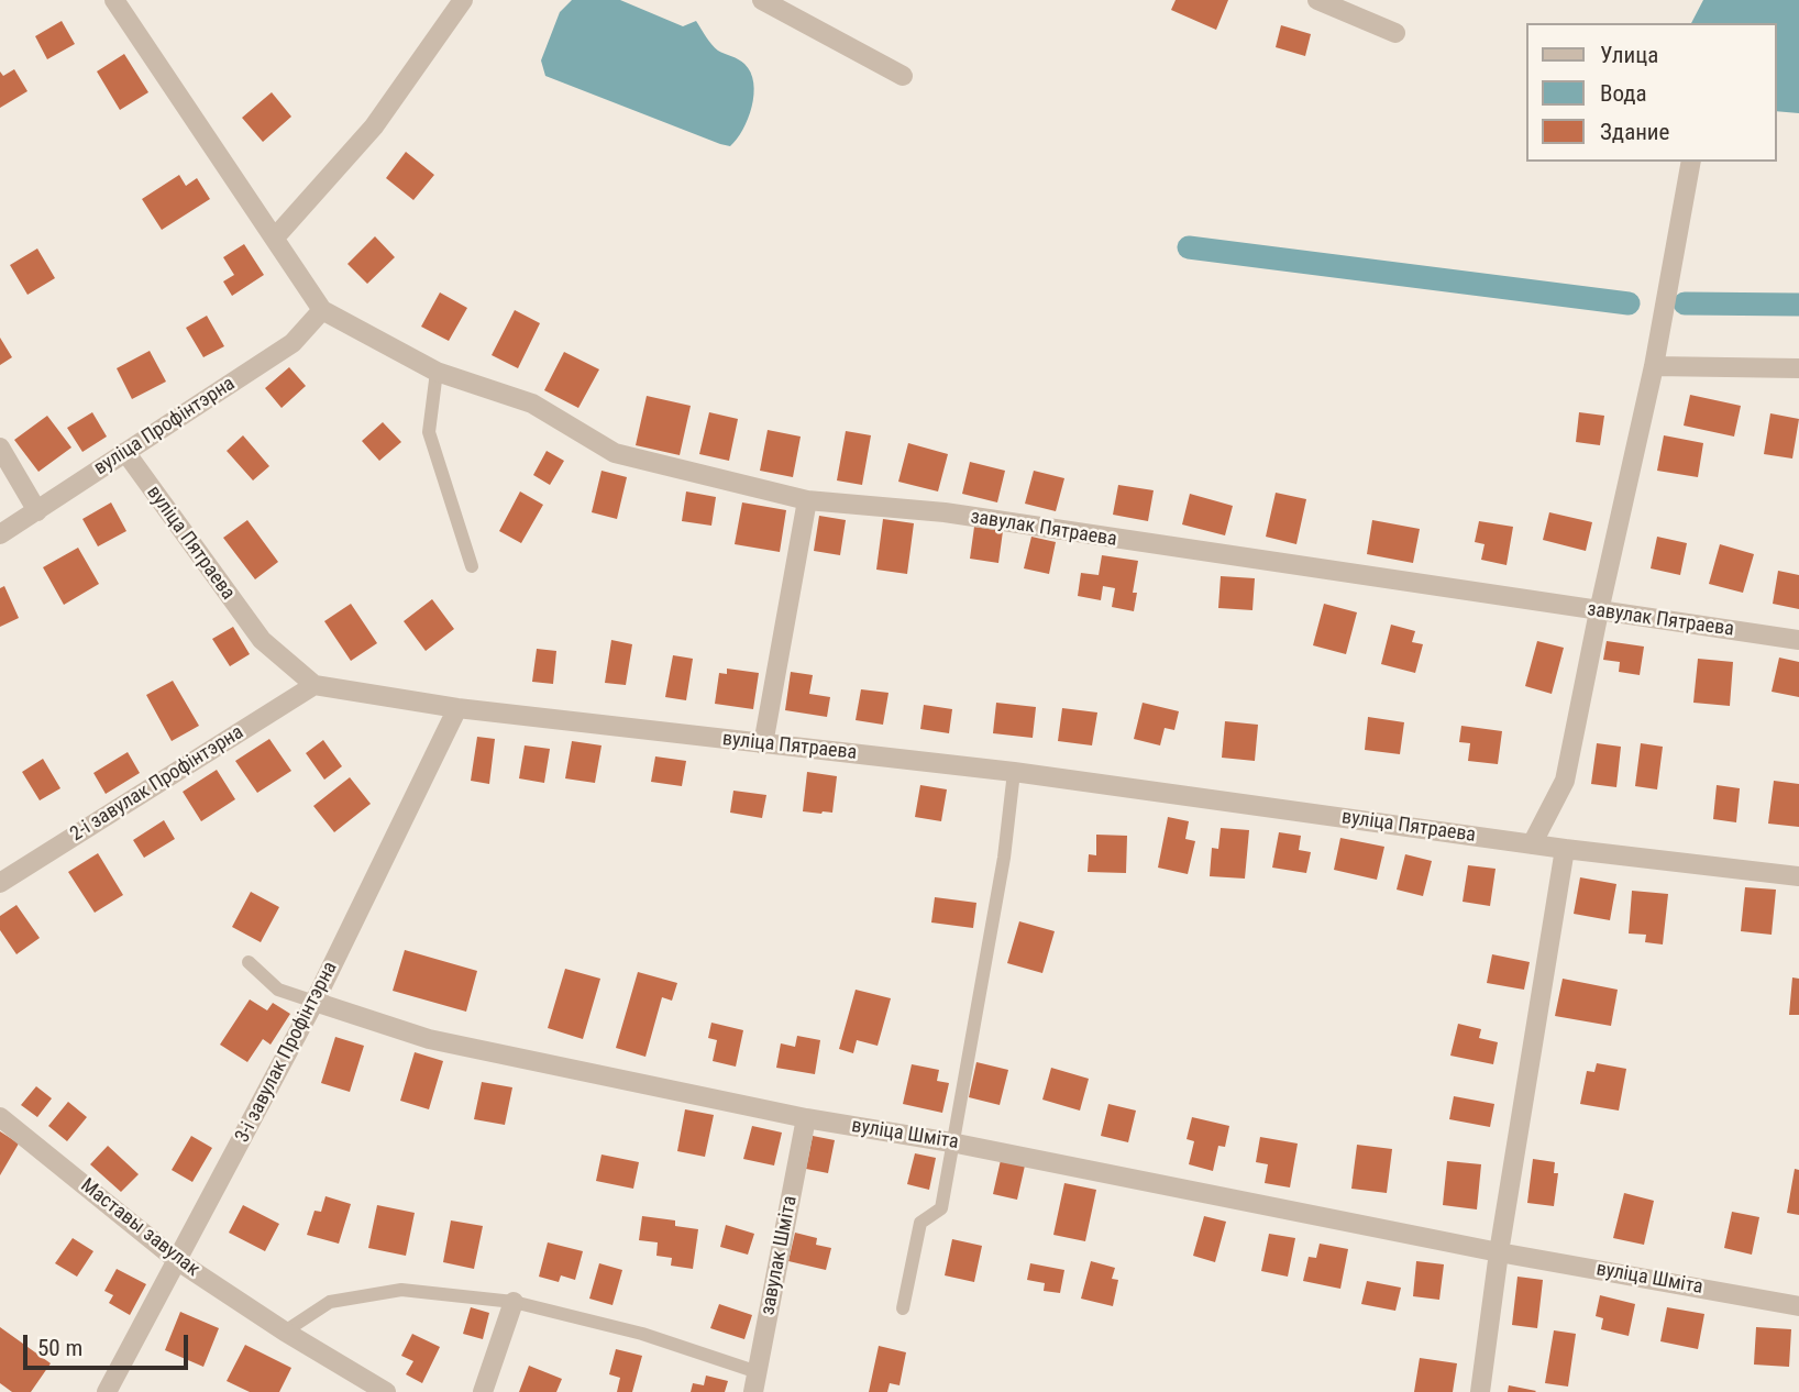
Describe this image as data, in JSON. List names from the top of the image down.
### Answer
{
  "streets": {
    "street": [
      "вуліца Профінтэрна",
      "завулак Пятраева",
      "вуліца Пятраева",
      "2-і завулак Профінтэрна",
      "3-і завулак Профінтэрна",
      "вуліца Шміта",
      "Маставы завулак",
      "завулак Шміта"
    ]
  },
  "crossings": [
    ["вуліца Профінтэрна", "завулак Пятраева"],
    ["вуліца Профінтэрна", "вуліца Пятраева"],
    ["вуліца Пятраева", "2-і завулак Профінтэрна"],
    ["вуліца Пятраева", "3-і завулак Профінтэрна"],
    ["3-і завулак Профінтэрна", "вуліца Шміта"],
    ["3-і завулак Профінтэрна", "Маставы завулак"],
    ["вуліца Шміта", "завулак Шміта"]
  ],
  "legend": ["Улица", "Вода", "Здание"],
  "scale_bar": "50 m"
}
